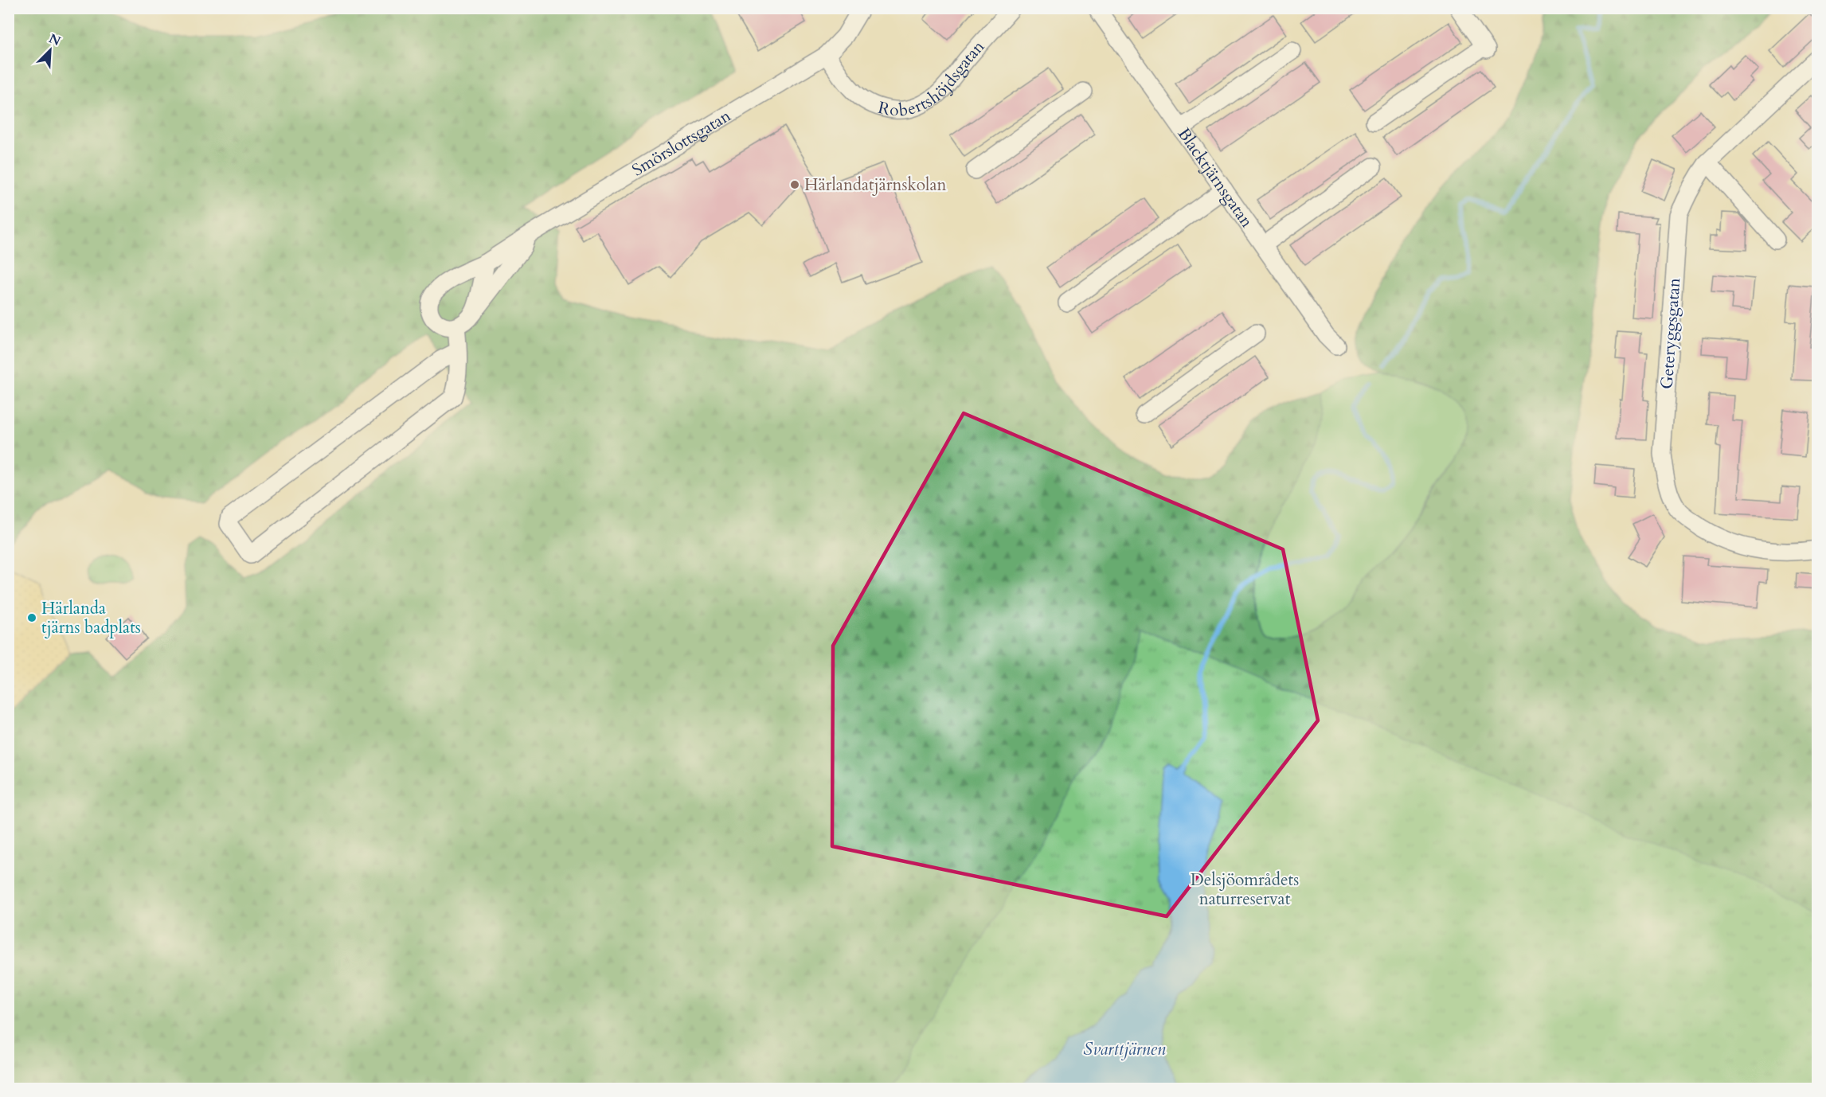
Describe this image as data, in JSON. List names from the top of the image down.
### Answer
{
  "streets": {
    "street": [
      "Robertshöjdsgatan",
      "Smörslottsgatan",
      "Blacktjärnsgatan",
      "Geteryggsgatan"
    ]
  },
  "crossings": [
    ["Robertshöjdsgatan", "Smörslottsgatan"]
  ],
  "water": ["Svarttjärnen"],
  "parks": ["Delsjöområdets naturreservat"],
  "places": ["Härlandatjärnskolan", "Härlanda tjärns badplats"],
  "north": "top right"
}
